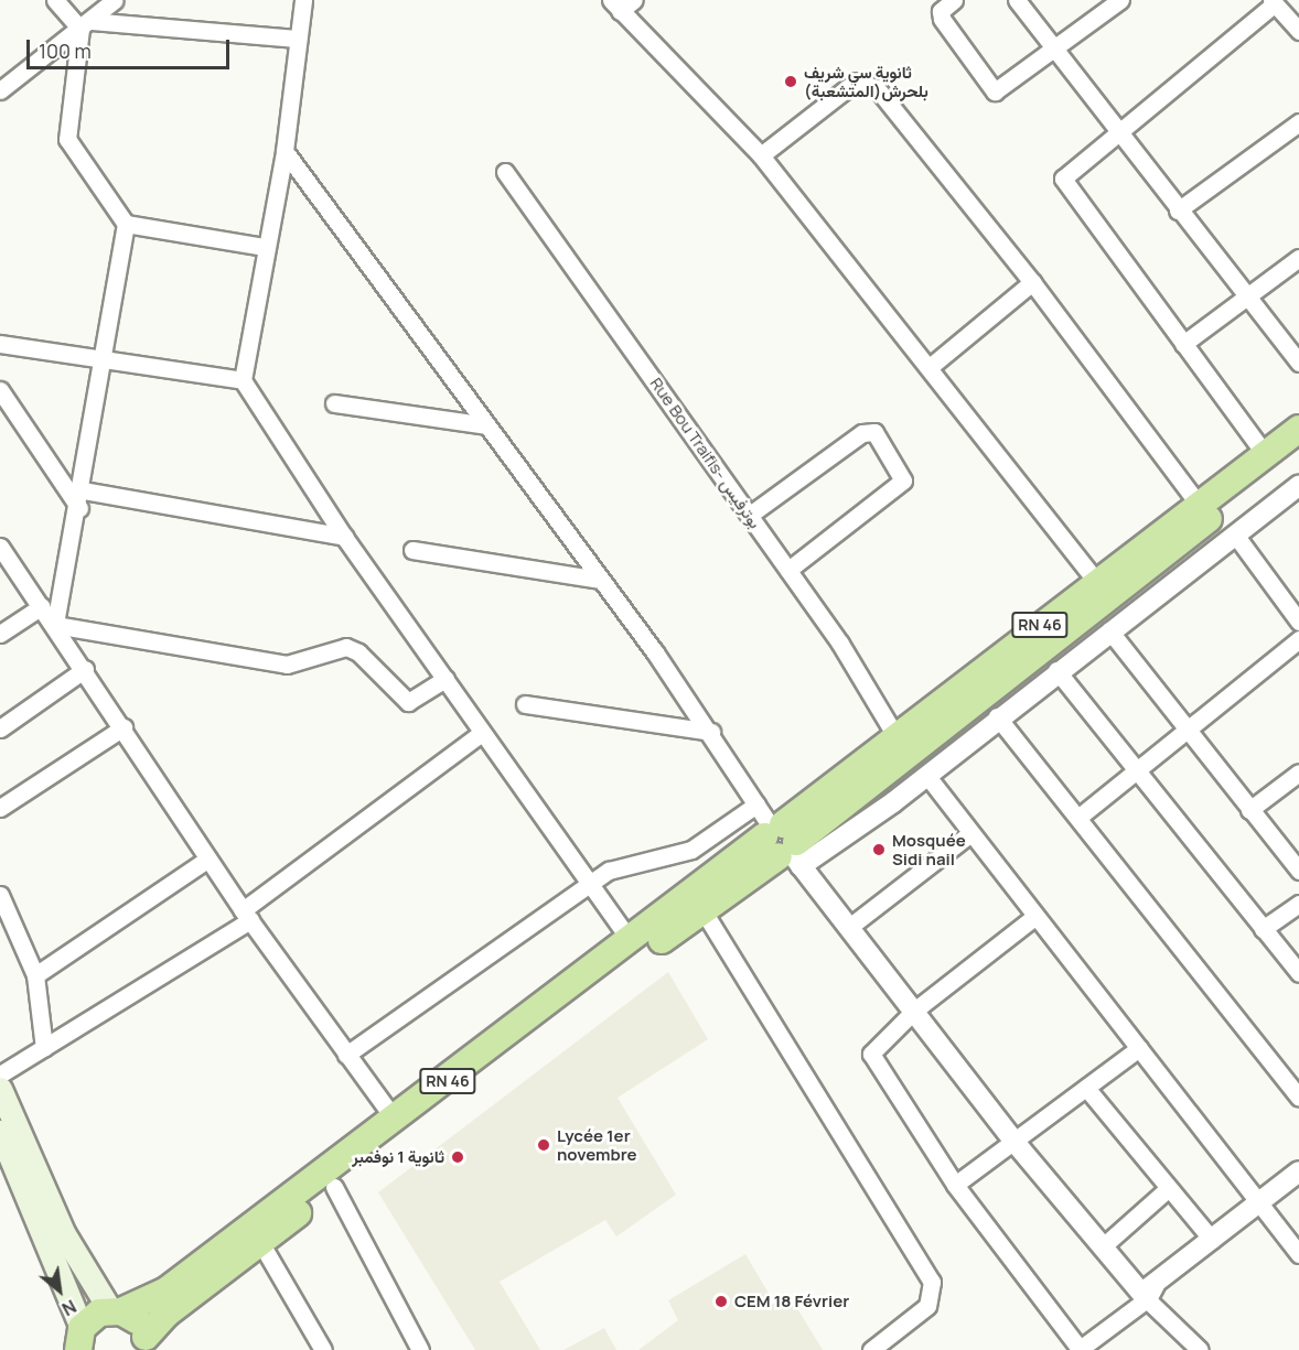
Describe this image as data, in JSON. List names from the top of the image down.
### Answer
{
  "streets": {
    "highway": ["RN 46"],
    "street": ["Rue Bou Traifis- بوترفيس"]
  },
  "crossings": [
    ["Rue Bou Traifis- بوترفيس", "RN 46"]
  ],
  "places": [
    "ثانوية سي شريف بلحرش(المتشعبة)",
    "Mosquée Sidi nail",
    "Lycée 1er novembre",
    "ثانوية 1 نوفمبر",
    "CEM 18 Février"
  ],
  "scale_bar": "100 m",
  "north": "bottom right"
}
